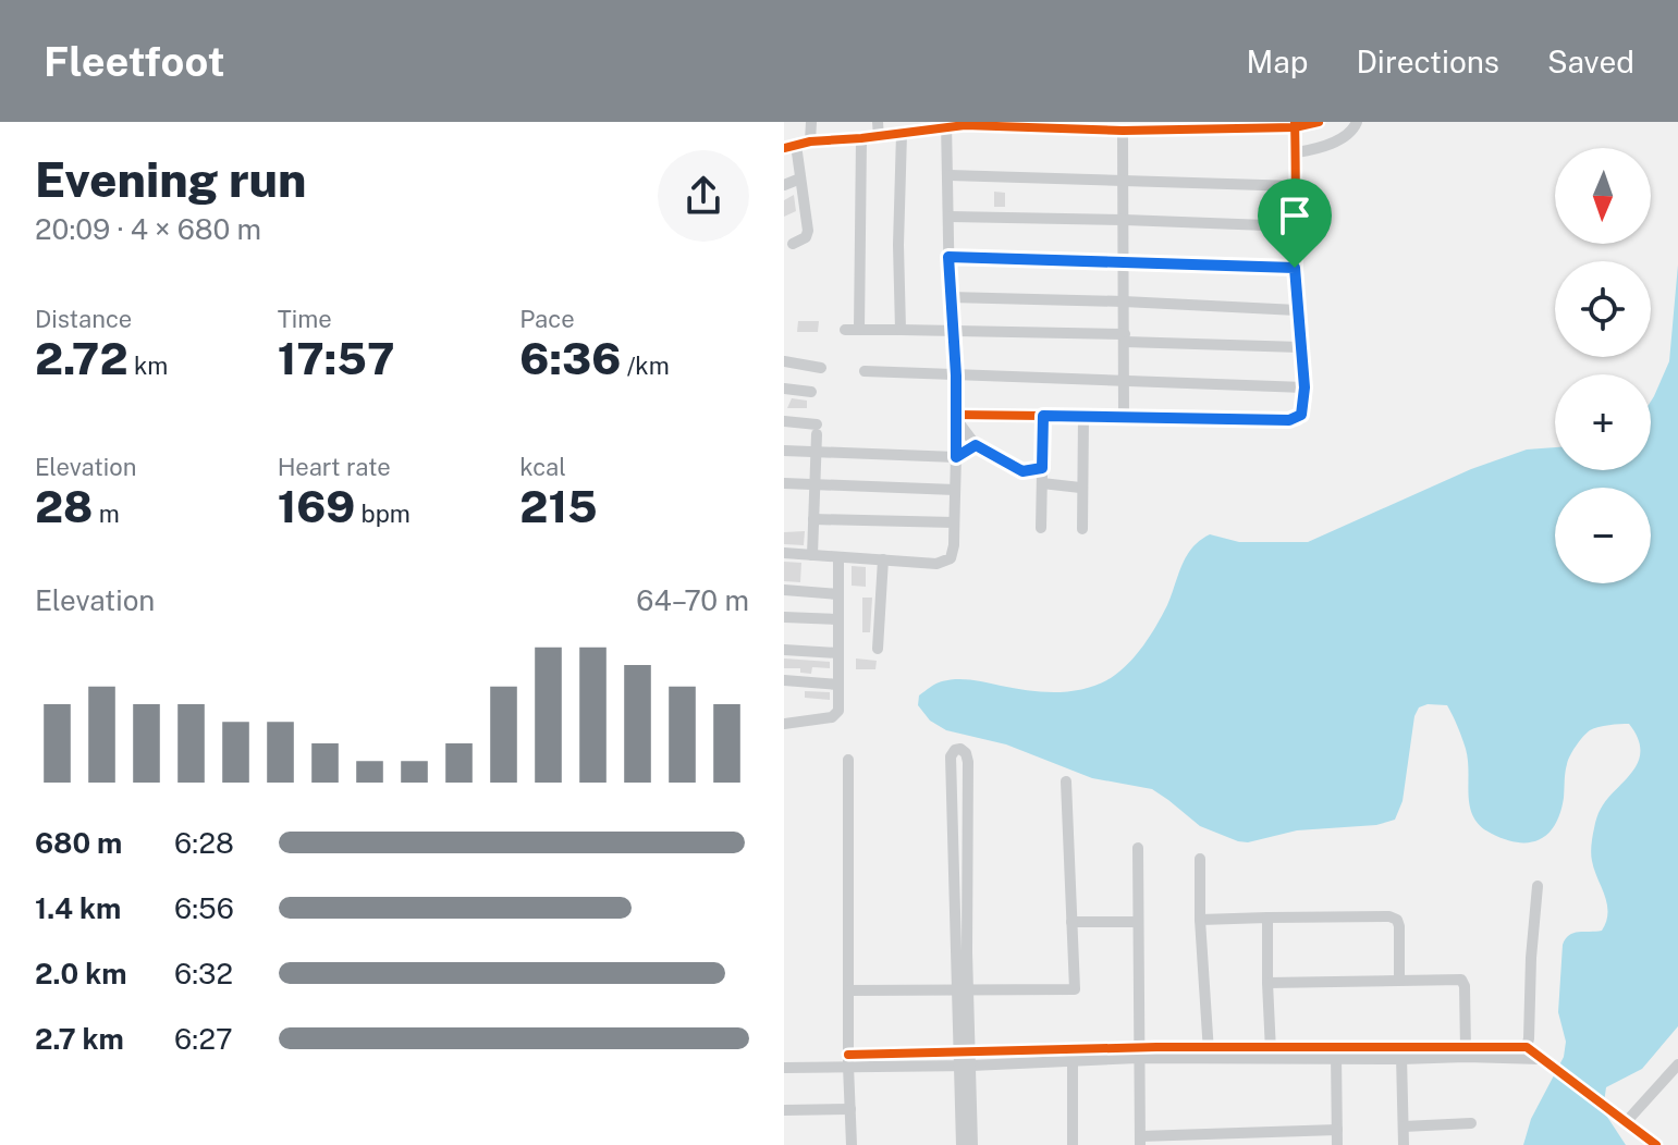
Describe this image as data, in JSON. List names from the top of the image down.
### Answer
{
  "north": "bottom",
  "page": {
    "header": "Fleetfoot",
    "nav": ["Map", "Directions", "Saved"],
    "heading": ["Evening run", "20:09 · 4 × 680 m"],
    "map_buttons": ["+", "−"],
    "stats": [
      ["Distance", "2.72 km"],
      ["Time", "17:57"],
      ["Pace", "6:36 /km"],
      ["Elevation", "28 m"],
      ["Heart rate", "169 bpm"],
      ["kcal", "215"]
    ],
    "chart": ["Elevation", "64–70 m"],
    "list": [
      {
        "name": "680 m",
        "note": "6:28"
      },
      {
        "name": "1.4 km",
        "note": "6:56"
      },
      {
        "name": "2.0 km",
        "note": "6:32"
      },
      {
        "name": "2.7 km",
        "note": "6:27"
      }
    ]
  }
}
